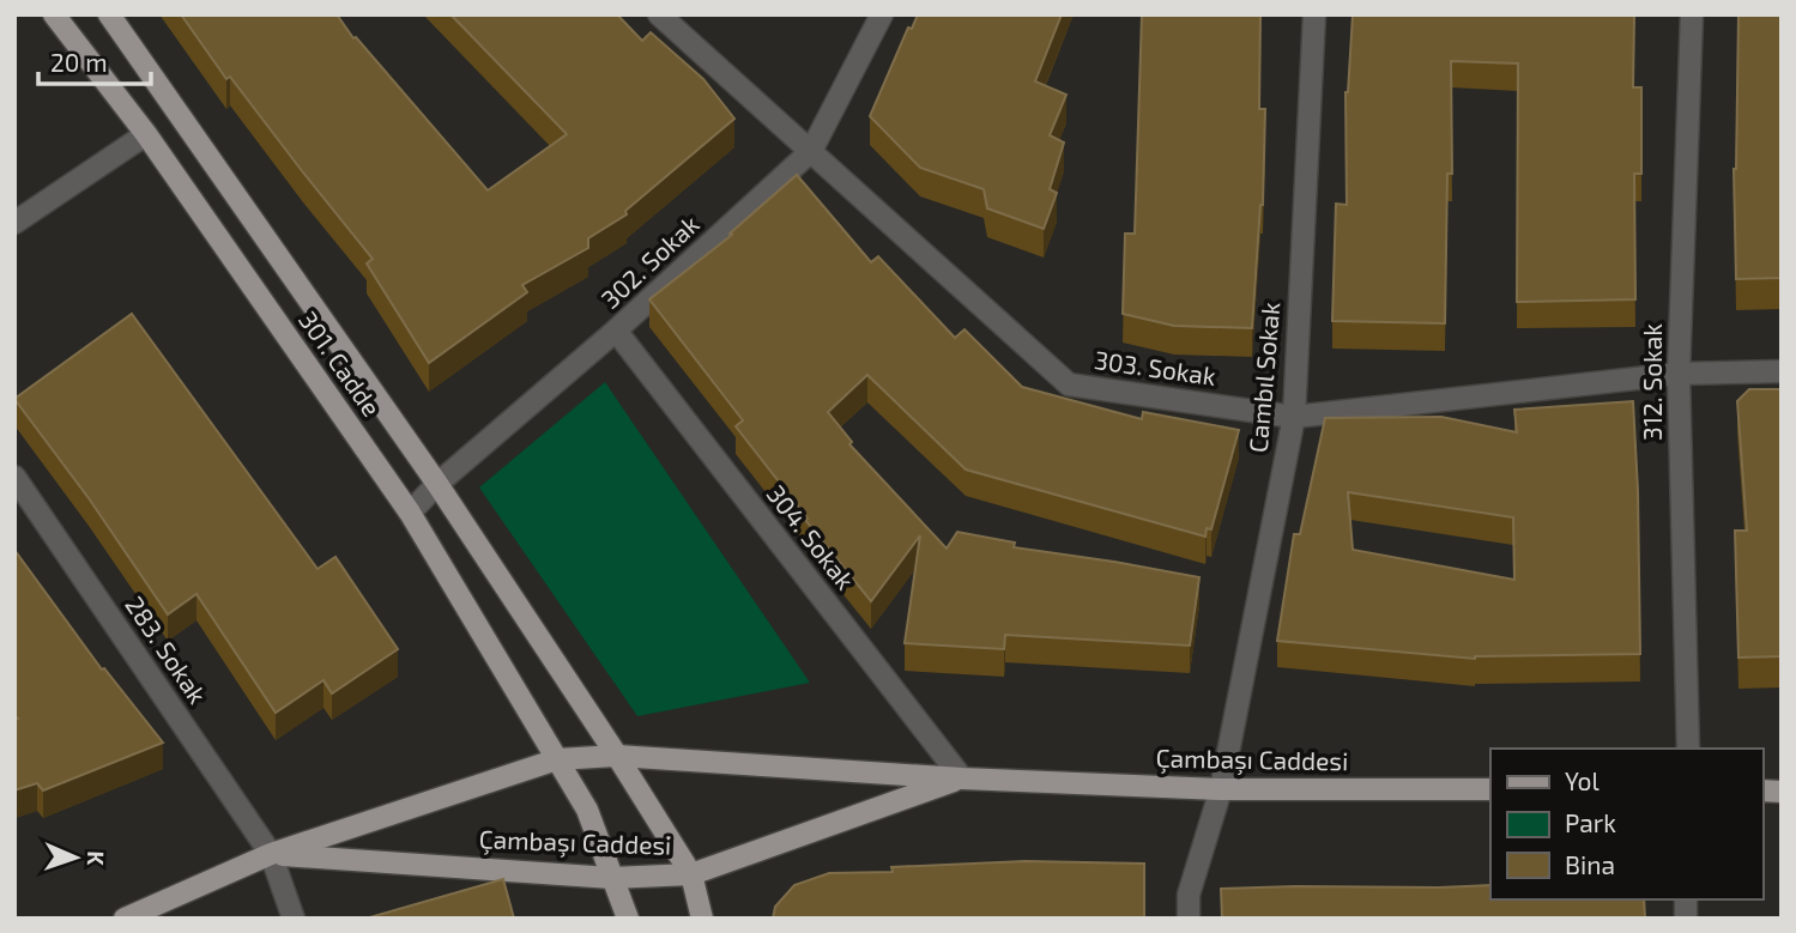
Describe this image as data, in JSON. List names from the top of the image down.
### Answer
{
  "streets": {
    "main road": ["301. Cadde", "Çambaşı Caddesi"],
    "street": [
      "302. Sokak",
      "303. Sokak",
      "Cambıl Sokak",
      "312. Sokak",
      "304. Sokak",
      "283. Sokak"
    ]
  },
  "crossings": [
    ["302. Sokak", "301. Cadde"],
    ["302. Sokak", "303. Sokak"],
    ["302. Sokak", "304. Sokak"],
    ["301. Cadde", "Çambaşı Caddesi"],
    ["303. Sokak", "Cambıl Sokak"],
    ["303. Sokak", "312. Sokak"],
    ["Cambıl Sokak", "Çambaşı Caddesi"],
    ["304. Sokak", "Çambaşı Caddesi"],
    ["283. Sokak", "Çambaşı Caddesi"]
  ],
  "legend": ["Yol", "Park", "Bina"],
  "scale_bar": "20 m",
  "north": "right"
}
